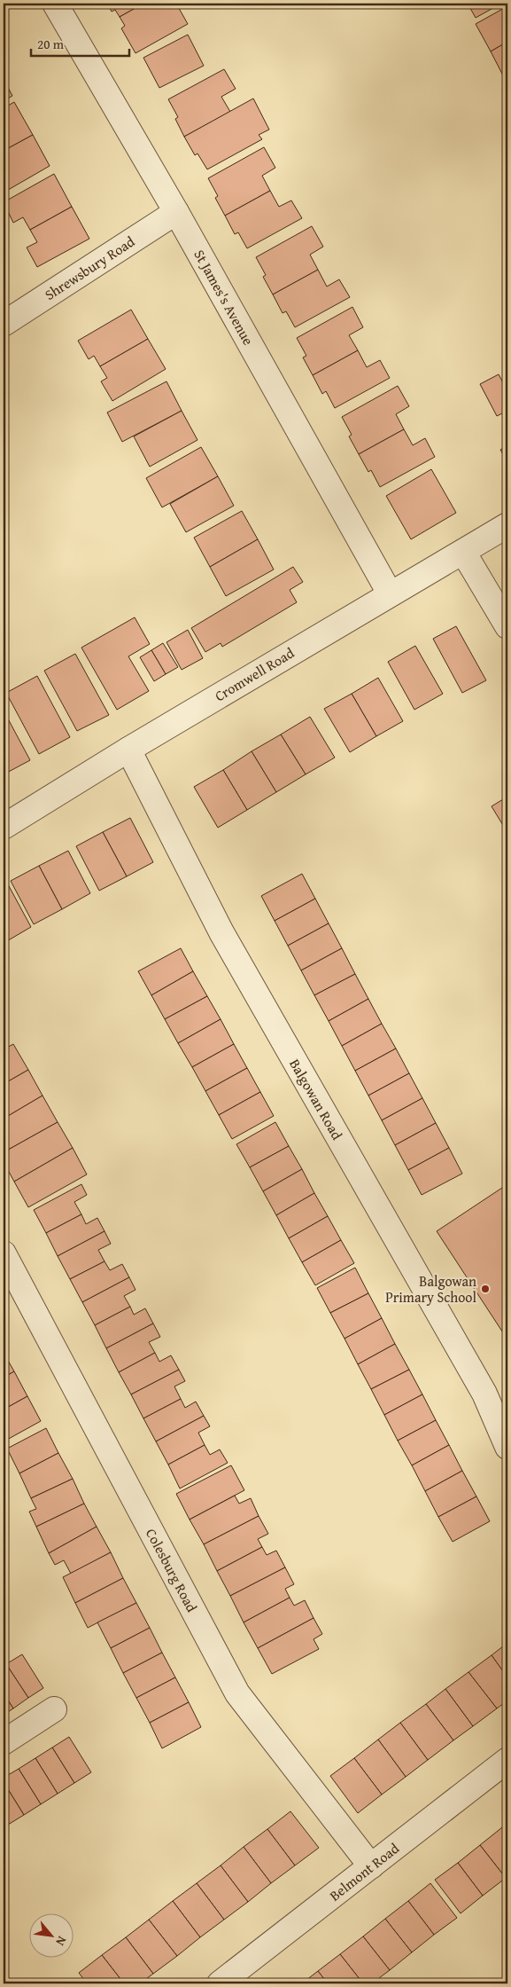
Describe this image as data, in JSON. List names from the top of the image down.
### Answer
{
  "streets": {
    "street": [
      "Shrewsbury Road",
      "St James's Avenue",
      "Cromwell Road",
      "Balgowan Road",
      "Colesburg Road",
      "Belmont Road"
    ]
  },
  "crossings": [
    ["Shrewsbury Road", "St James's Avenue"],
    ["St James's Avenue", "Cromwell Road"],
    ["Cromwell Road", "Balgowan Road"],
    ["Colesburg Road", "Belmont Road"]
  ],
  "places": ["Balgowan Primary School"],
  "scale_bar": "20 m",
  "north": "bottom right"
}
